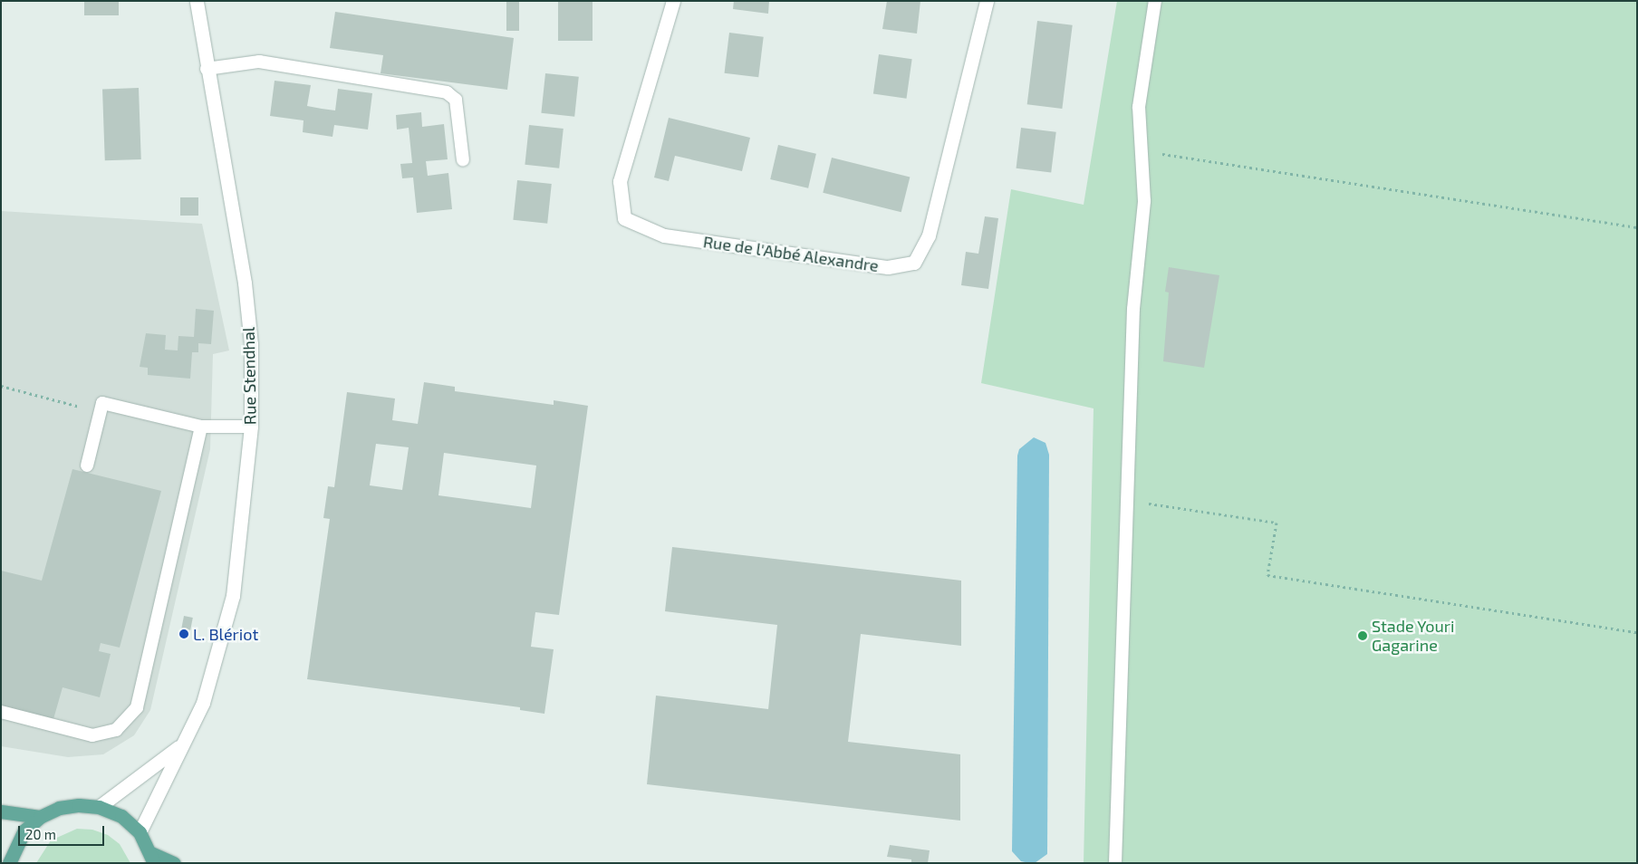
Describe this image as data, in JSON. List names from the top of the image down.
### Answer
{
  "streets": {
    "street": ["Rue de l'Abbé Alexandre", "Rue Stendhal"]
  },
  "places": ["L. Blériot", "Stade Youri Gagarine"],
  "scale_bar": "20 m"
}
